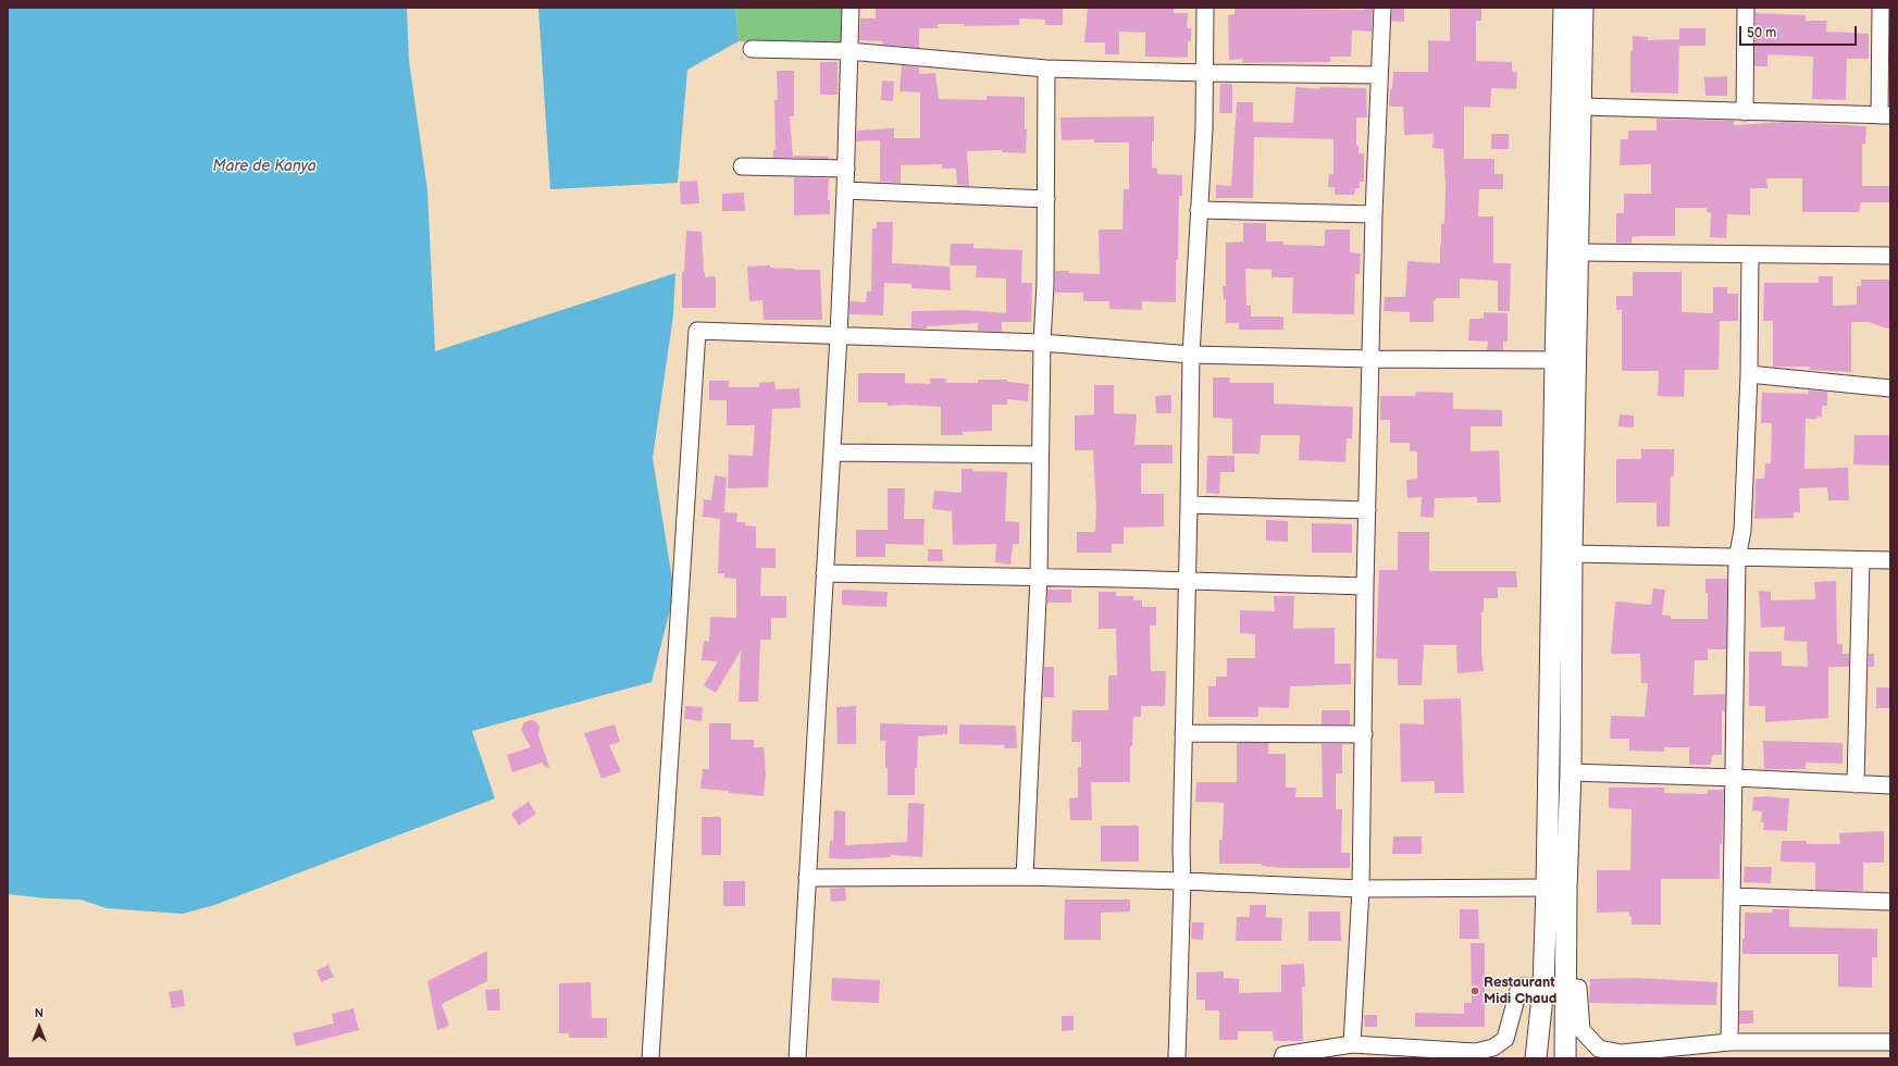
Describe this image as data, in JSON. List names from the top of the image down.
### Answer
{
  "water": ["Mare de Kanya"],
  "places": ["Restaurant Midi Chaud"],
  "scale_bar": "50 m",
  "north": "top"
}
